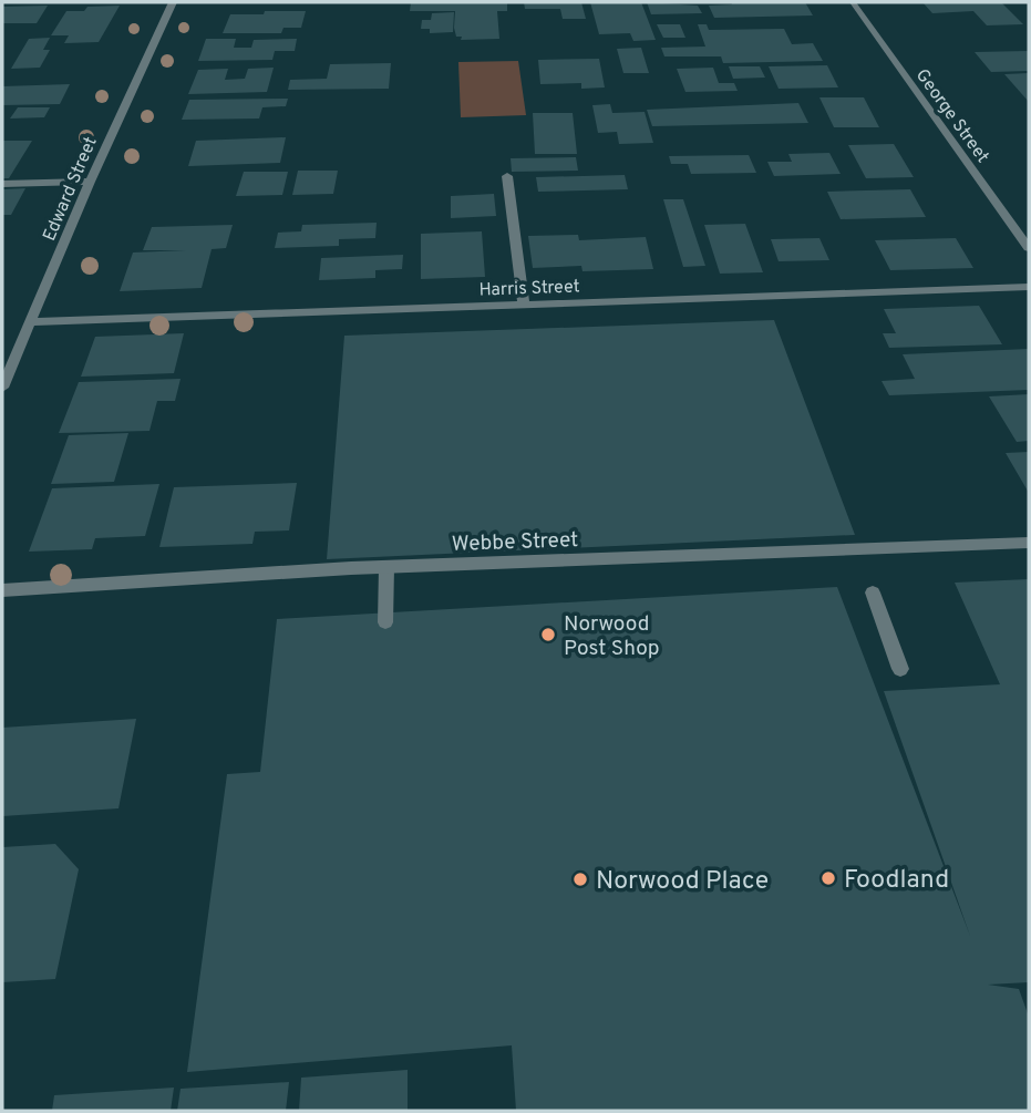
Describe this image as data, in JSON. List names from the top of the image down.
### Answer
{
  "streets": {
    "street": [
      "George Street",
      "Edward Street",
      "Harris Street",
      "Webbe Street"
    ]
  },
  "crossings": [
    ["Edward Street", "Harris Street"]
  ],
  "places": ["Norwood Post Shop", "Foodland", "Norwood Place"]
}
